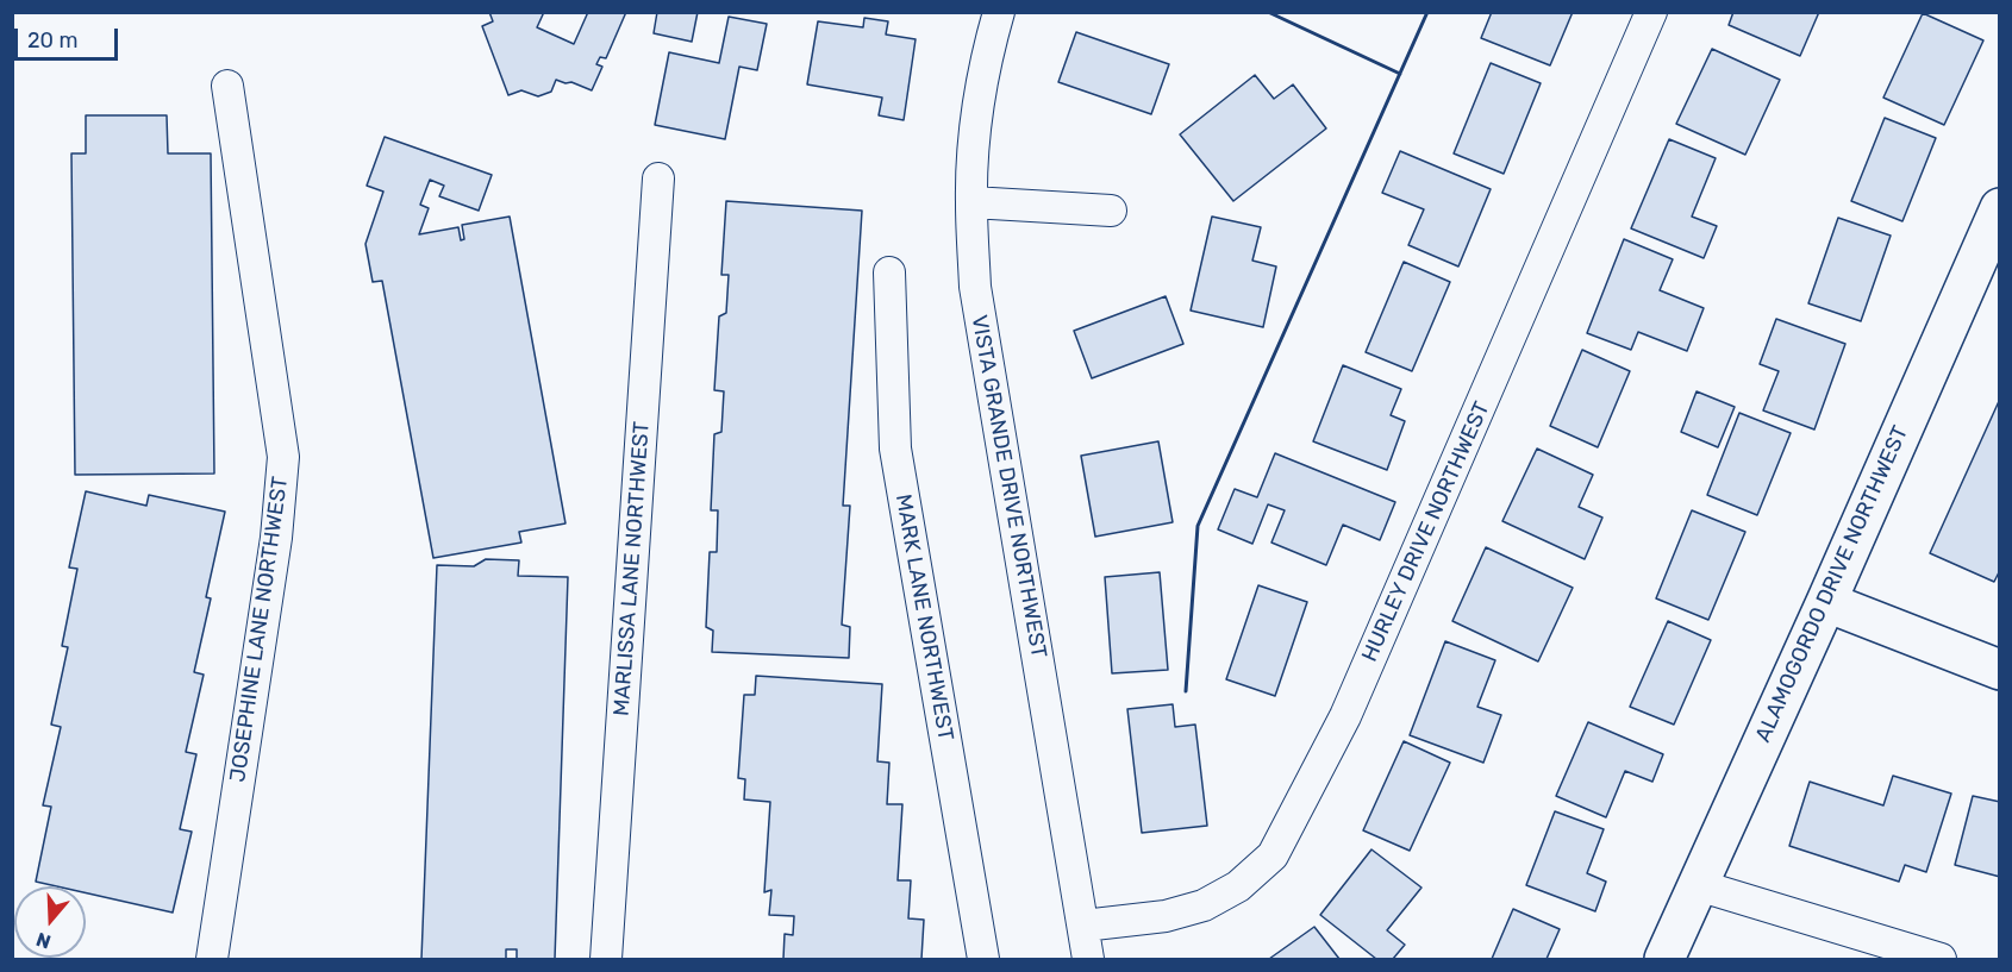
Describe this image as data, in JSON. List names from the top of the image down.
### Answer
{
  "streets": {
    "street": [
      "VISTA GRANDE DRIVE NORTHWEST",
      "HURLEY DRIVE NORTHWEST",
      "MARLISSA LANE NORTHWEST",
      "ALAMOGORDO DRIVE NORTHWEST",
      "MARK LANE NORTHWEST",
      "JOSEPHINE LANE NORTHWEST"
    ]
  },
  "crossings": [
    ["VISTA GRANDE DRIVE NORTHWEST", "HURLEY DRIVE NORTHWEST"]
  ],
  "scale_bar": "20 m",
  "north": "bottom"
}
